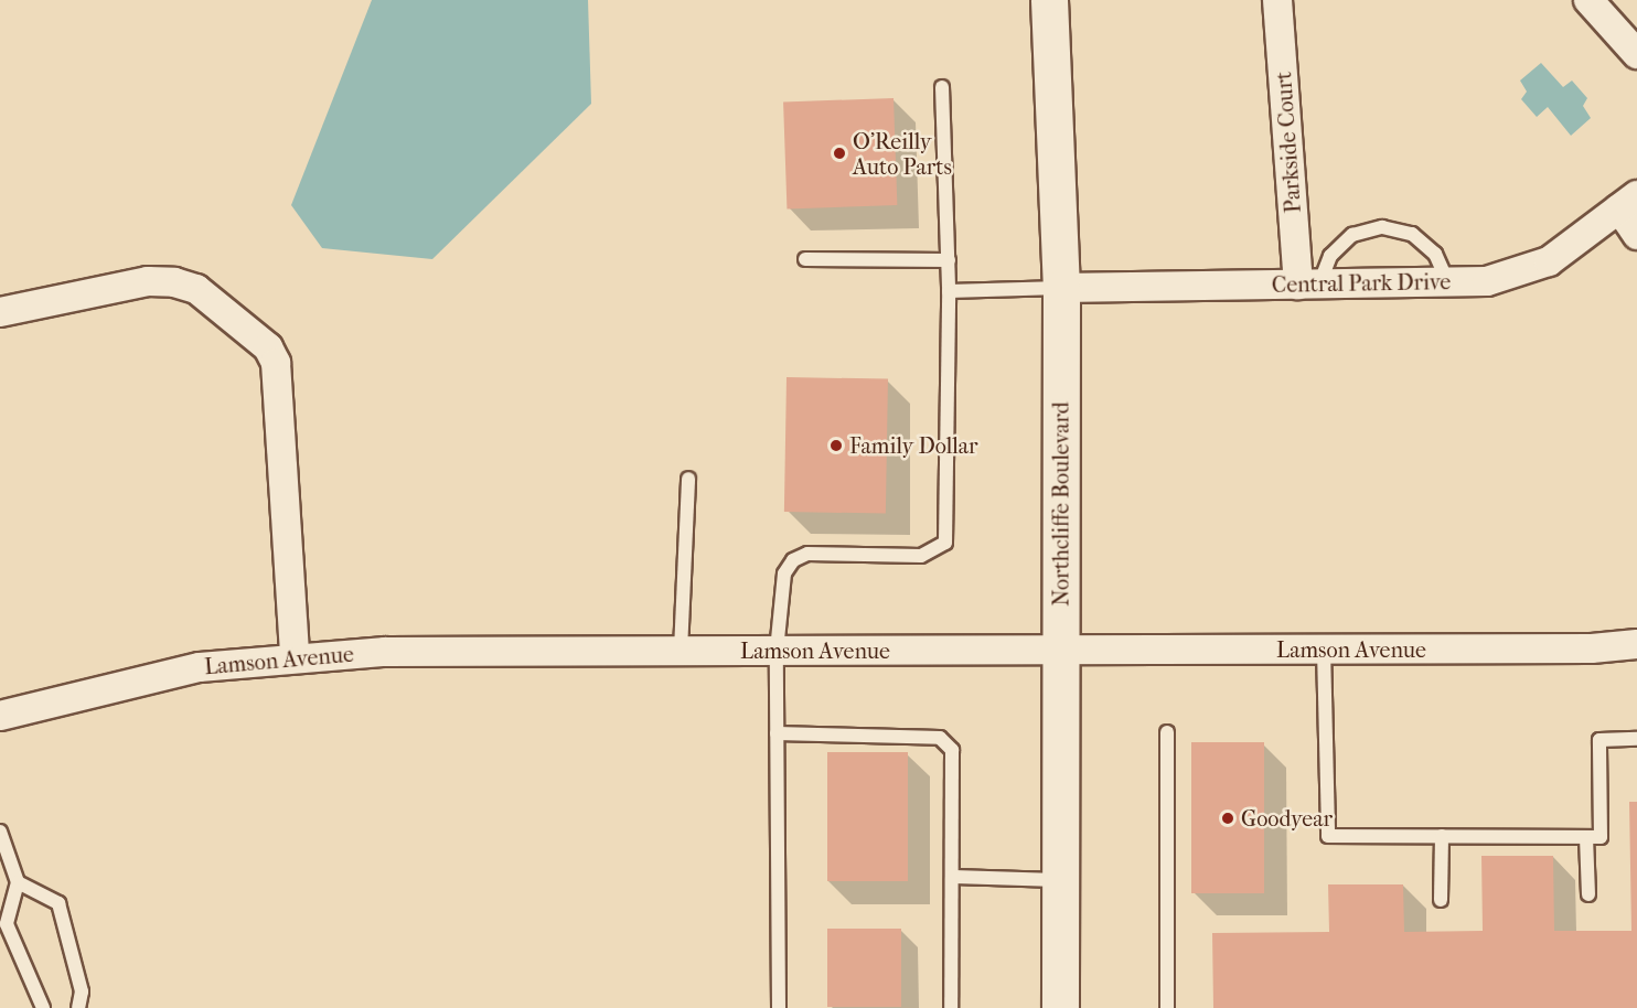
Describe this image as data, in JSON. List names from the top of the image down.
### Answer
{
  "streets": {
    "main road": ["Northcliffe Boulevard"],
    "street": ["Parkside Court", "Central Park Drive", "Lamson Avenue"]
  },
  "crossings": [
    ["Parkside Court", "Central Park Drive"],
    ["Central Park Drive", "Northcliffe Boulevard"],
    ["Northcliffe Boulevard", "Lamson Avenue"]
  ],
  "places": ["O'Reilly Auto Parts", "Family Dollar", "Goodyear"]
}
